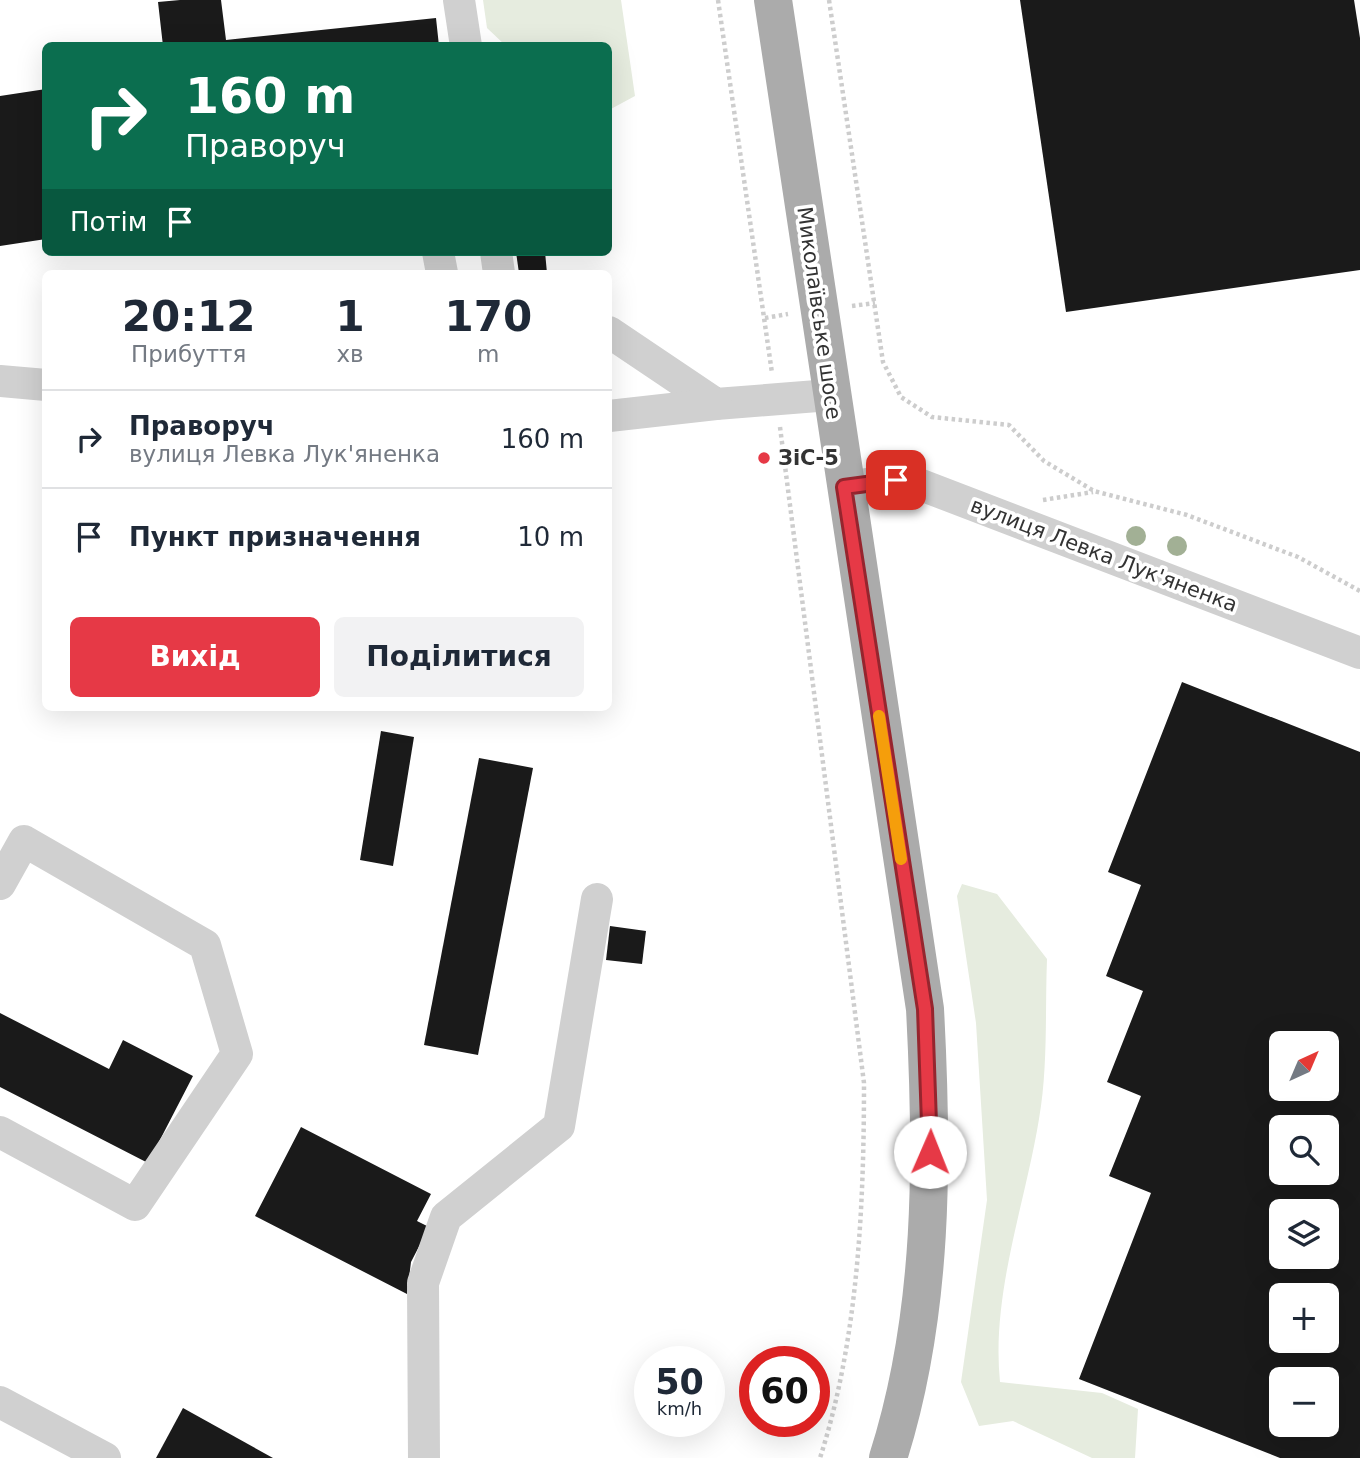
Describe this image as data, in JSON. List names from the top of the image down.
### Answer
{
  "streets": {
    "main road": ["Миколаївське шосе"],
    "street": ["вулиця Левка Лук'яненка"]
  },
  "crossings": [
    ["Миколаївське шосе", "вулиця Левка Лук'яненка"]
  ],
  "places": ["ЗіС-5"],
  "north": "top right",
  "page": {
    "turn": ["160 m", "Праворуч"],
    "then": "Потім",
    "eta": [
      "20:12",
      "Прибуття",
      "1",
      "хв",
      "170",
      "m"
    ],
    "list": [
      {
        "name": "Праворуч",
        "note": "вулиця Левка Лук'яненка",
        "value": "160 m"
      },
      {
        "name": "Пункт призначення",
        "value": "10 m"
      }
    ],
    "buttons": ["Вихід", "Поділитися"],
    "map_buttons": ["+", "−"],
    "speed": "50 km/h",
    "limit": "60"
  }
}
